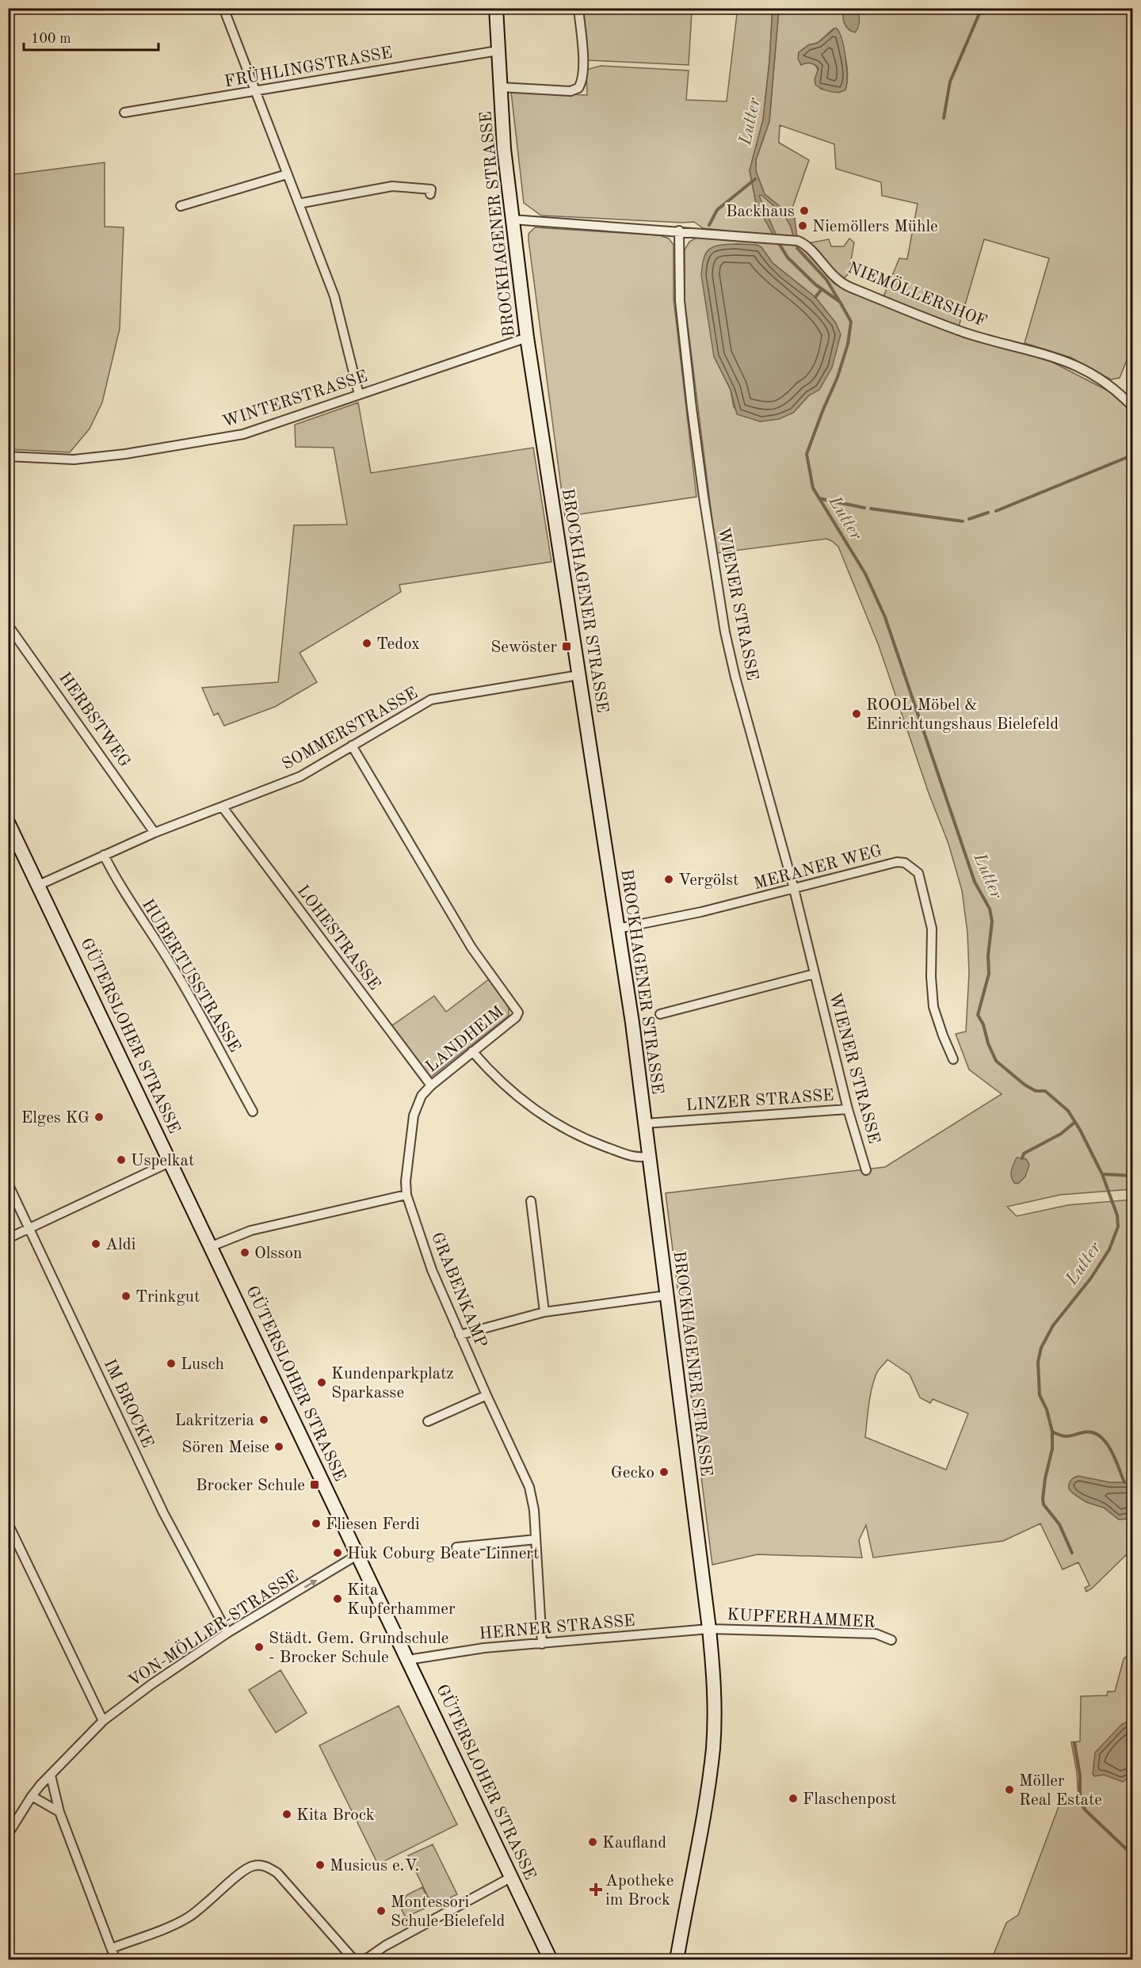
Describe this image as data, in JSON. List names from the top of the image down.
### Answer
{
  "streets": {
    "main road": ["BROCKHAGENER STRASSE", "GÜTERSLOHER STRASSE"],
    "street": [
      "FRÜHLINGSTRASSE",
      "NIEMÖLLERSHOF",
      "WINTERSTRASSE",
      "WIENER STRASSE",
      "HERBSTWEG",
      "SOMMERSTRASSE",
      "MERANER WEG",
      "LOHESTRASSE",
      "HUBERTUSSTRASSE",
      "LANDHEIM",
      "LINZER STRASSE",
      "GRABENKAMP",
      "IM BROCKE",
      "KUPFERHAMMER",
      "HERNER STRASSE",
      "VON-MÖLLER-STRASSE"
    ]
  },
  "crossings": [
    ["FRÜHLINGSTRASSE", "BROCKHAGENER STRASSE"],
    ["BROCKHAGENER STRASSE", "NIEMÖLLERSHOF"],
    ["BROCKHAGENER STRASSE", "WINTERSTRASSE"],
    ["BROCKHAGENER STRASSE", "SOMMERSTRASSE"],
    ["BROCKHAGENER STRASSE", "MERANER WEG"],
    ["BROCKHAGENER STRASSE", "LINZER STRASSE"],
    ["BROCKHAGENER STRASSE", "KUPFERHAMMER"],
    ["BROCKHAGENER STRASSE", "HERNER STRASSE"],
    ["NIEMÖLLERSHOF", "WIENER STRASSE"],
    ["WIENER STRASSE", "MERANER WEG"],
    ["WIENER STRASSE", "LINZER STRASSE"],
    ["HERBSTWEG", "SOMMERSTRASSE"],
    ["SOMMERSTRASSE", "LOHESTRASSE"],
    ["SOMMERSTRASSE", "HUBERTUSSTRASSE"],
    ["SOMMERSTRASSE", "GÜTERSLOHER STRASSE"],
    ["SOMMERSTRASSE", "LANDHEIM"],
    ["LOHESTRASSE", "LANDHEIM"],
    ["GÜTERSLOHER STRASSE", "HERNER STRASSE"],
    ["GÜTERSLOHER STRASSE", "VON-MÖLLER-STRASSE"],
    ["LANDHEIM", "GRABENKAMP"],
    ["GRABENKAMP", "HERNER STRASSE"],
    ["IM BROCKE", "VON-MÖLLER-STRASSE"],
    ["KUPFERHAMMER", "HERNER STRASSE"]
  ],
  "water": ["Lutter"],
  "places": {
    "other": [
      "Backhaus",
      "Niemöllers Mühle",
      "Tedox",
      "ROOL Möbel & Einrichtungshaus Bielefeld",
      "Vergölst",
      "Elges KG",
      "Uspelkat",
      "Aldi",
      "Olsson",
      "Trinkgut",
      "Lusch",
      "Kundenparkplatz Sparkasse",
      "Lakritzeria",
      "Sören Meise",
      "Gecko",
      "Fliesen Ferdi",
      "Huk Coburg Beate Linnert",
      "Kita Kupferhammer",
      "Städt. Gem. Grundschule - Brocker Schule",
      "Möller Real Estate",
      "Flaschenpost",
      "Kita Brock",
      "Kaufland",
      "Musicus e.V.",
      "Montessori Schule Bielefeld"
    ],
    "transit": ["Sewöster", "Brocker Schule"],
    "health": ["Apotheke im Brock"]
  },
  "scale_bar": "100 m"
}
